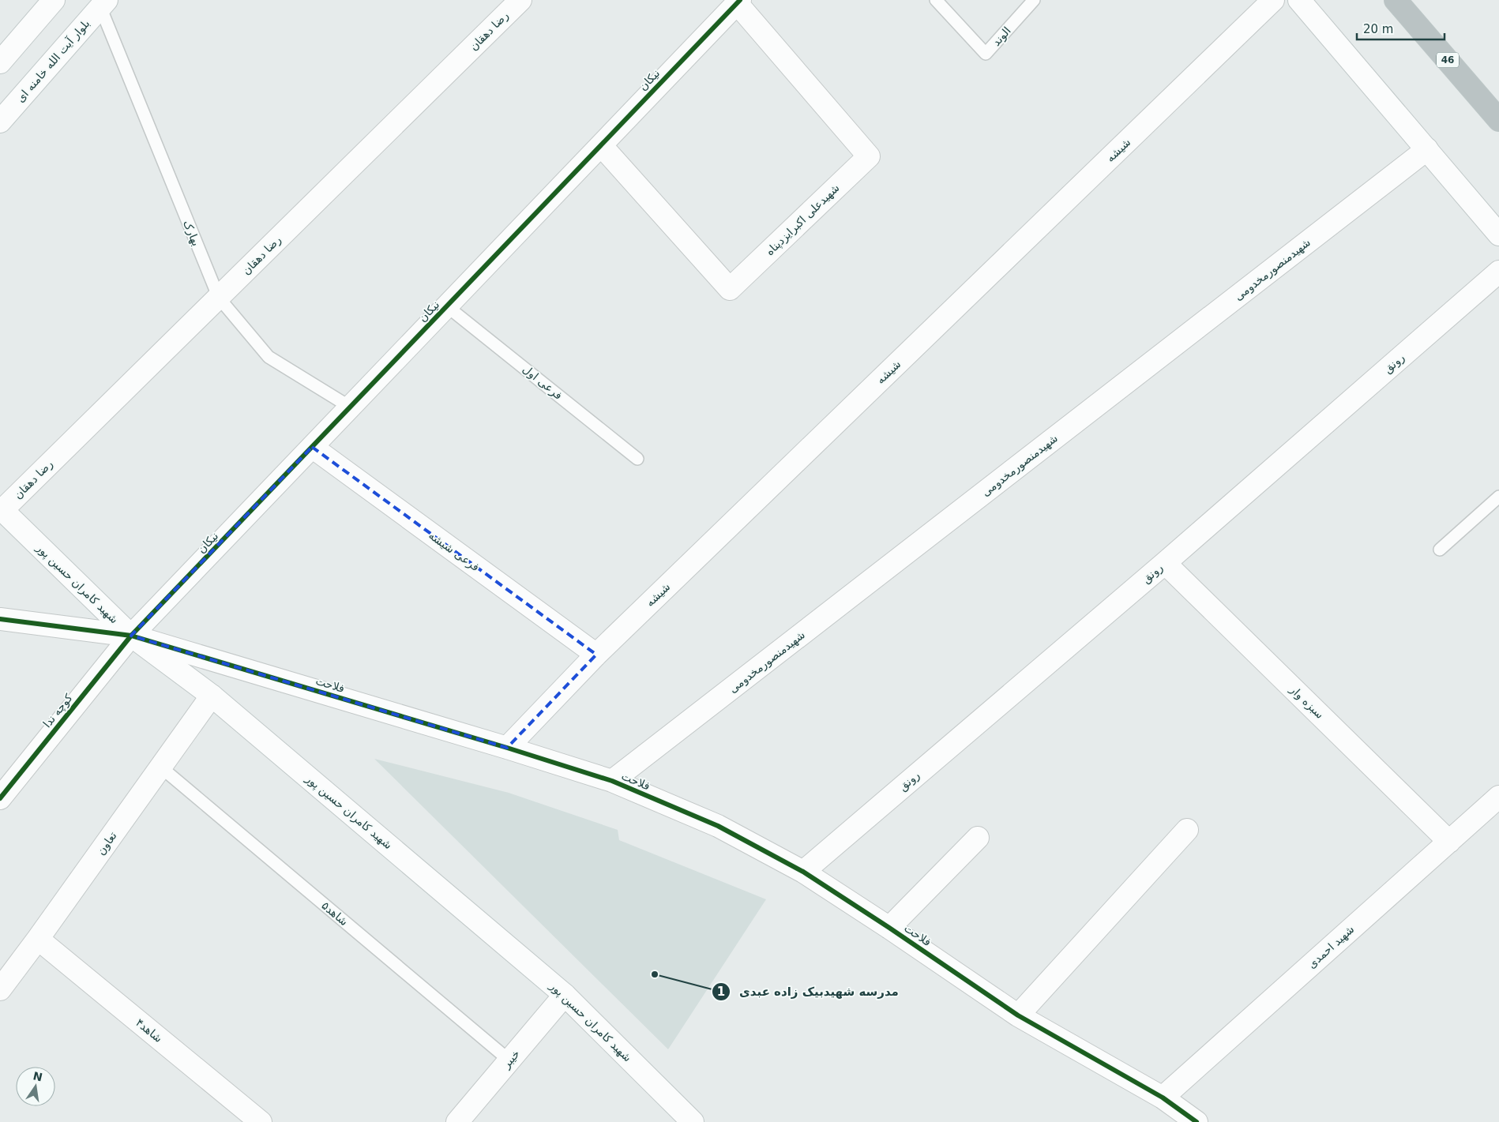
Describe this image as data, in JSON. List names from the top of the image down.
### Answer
{
  "streets": {
    "highway": ["46"],
    "street": [
      "رضا دهقان",
      "بلوار آیت الله خامنه ای",
      "نیکان",
      "شیشه",
      "شهیدعلی اکبرایزدپناه",
      "شهیدمنصورمخدومی",
      "رونق",
      "فرعی شیشه",
      "شهید کامران حسین پور",
      "فلاحت",
      "سبزه وار",
      "کوچه ندا",
      "تعاون",
      "شهید احمدی",
      "شاهد۴",
      "خیبر"
    ],
    "lane": [
      "الوند",
      "بهارک",
      "فرعی اول",
      "شاهد۵"
    ]
  },
  "crossings": [
    ["رضا دهقان", "بهارک"],
    ["رضا دهقان", "شهید کامران حسین پور"],
    ["بلوار آیت الله خامنه ای", "بهارک"],
    ["نیکان", "شهیدعلی اکبرایزدپناه"],
    ["نیکان", "بهارک"],
    ["نیکان", "فرعی اول"],
    ["نیکان", "فرعی شیشه"],
    ["نیکان", "شهید کامران حسین پور"],
    ["نیکان", "فلاحت"],
    ["نیکان", "کوچه ندا"],
    ["شیشه", "فرعی شیشه"],
    ["شیشه", "فلاحت"],
    ["شهیدمنصورمخدومی", "فلاحت"],
    ["رونق", "فلاحت"],
    ["رونق", "سبزه وار"],
    ["شهید کامران حسین پور", "فلاحت"],
    ["شهید کامران حسین پور", "کوچه ندا"],
    ["شهید کامران حسین پور", "تعاون"],
    ["شهید کامران حسین پور", "خیبر"],
    ["فلاحت", "کوچه ندا"],
    ["فلاحت", "شهید احمدی"],
    ["سبزه وار", "شهید احمدی"],
    ["تعاون", "شاهد۵"],
    ["تعاون", "شاهد۴"],
    ["شاهد۵", "خیبر"]
  ],
  "places": ["مدرسه شهیدبیک زاده عبدی"],
  "scale_bar": "20 m",
  "north": "top"
}
